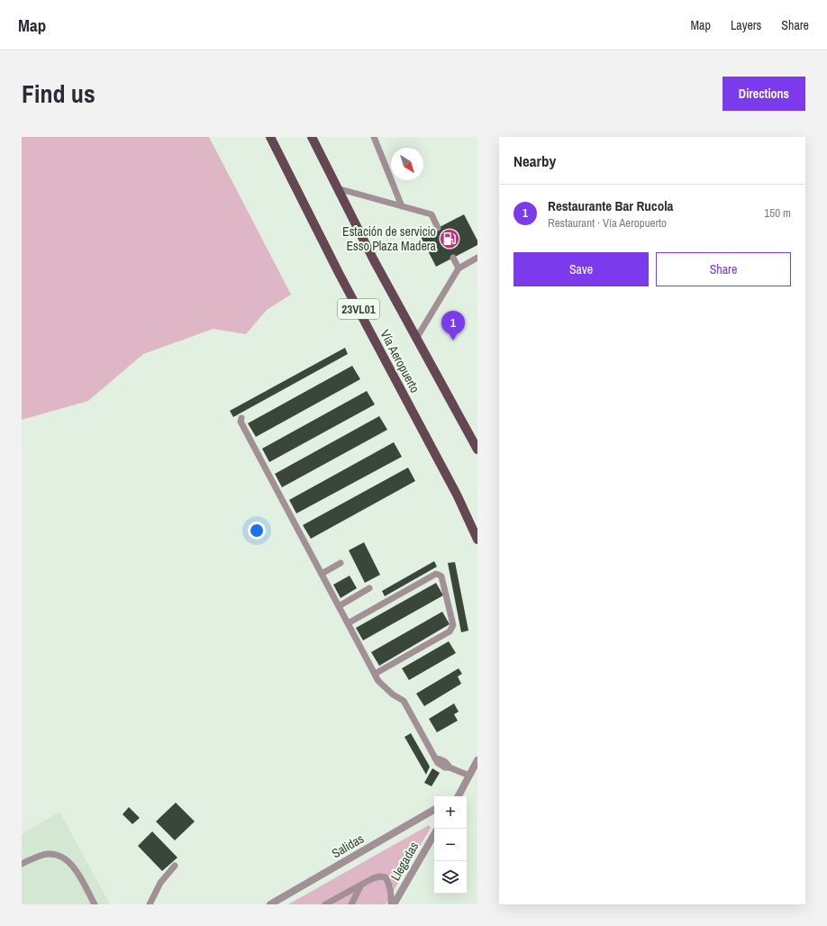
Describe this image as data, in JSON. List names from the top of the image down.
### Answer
{
  "streets": {
    "main road": ["23VL01", "Vía Aeropuerto"],
    "street": ["Salidas", "Llegadas"]
  },
  "places": {
    "fuel station": ["Estación de servicio Esso Plaza Madera"]
  },
  "north": "bottom right",
  "page": {
    "header": "Map",
    "nav": ["Map", "Layers", "Share"],
    "title": "Find us",
    "buttons": [
      "Directions",
      ["Save", "Share"]
    ],
    "heading": "Nearby",
    "list": [
      {
        "mark": "1",
        "name": "Restaurante Bar Rucola",
        "note": "Restaurant · Vía Aeropuerto",
        "value": "150 m"
      }
    ],
    "pins": "1",
    "map_buttons": ["+", "−"]
  }
}
